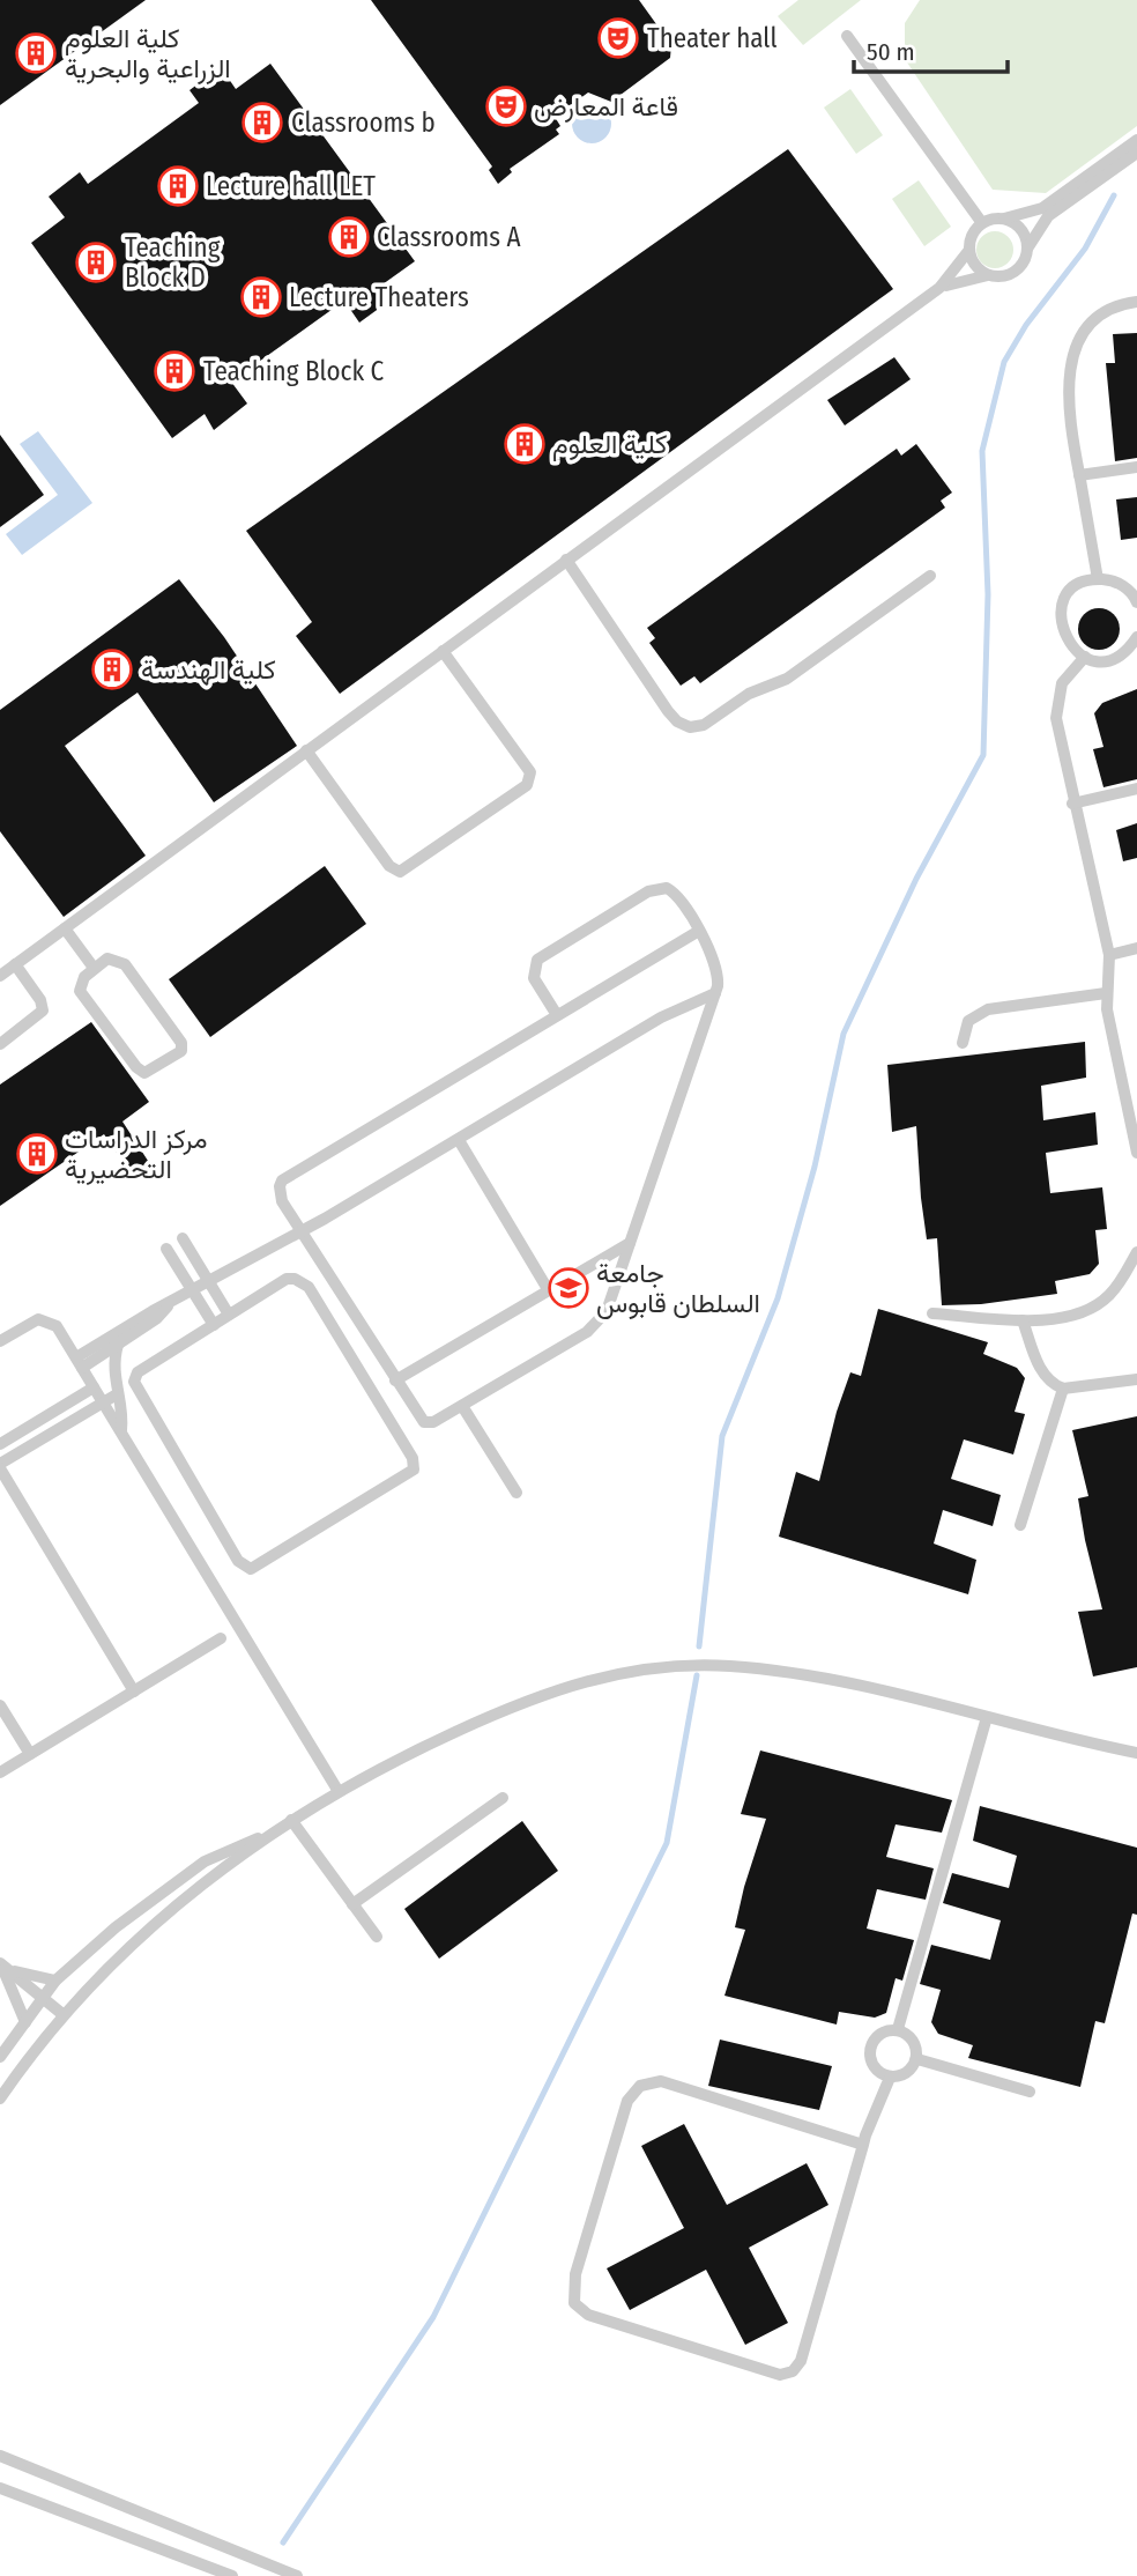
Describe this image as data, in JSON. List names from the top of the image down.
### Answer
{
  "places": {
    "theatre": ["Theater hall", "قاعة المعارض"],
    "building": [
      "كلية العلوم الزراعية والبحرية",
      "Classrooms b",
      "Lecture hall LET",
      "Classrooms A",
      "Teaching Block D",
      "Lecture Theaters",
      "Teaching Block C",
      "كلية العلوم",
      "كلية الهندسة",
      "مركز الدراسات التحضيرية"
    ],
    "school or university": ["جامعة السلطان قابوس"]
  },
  "scale_bar": "50 m"
}
